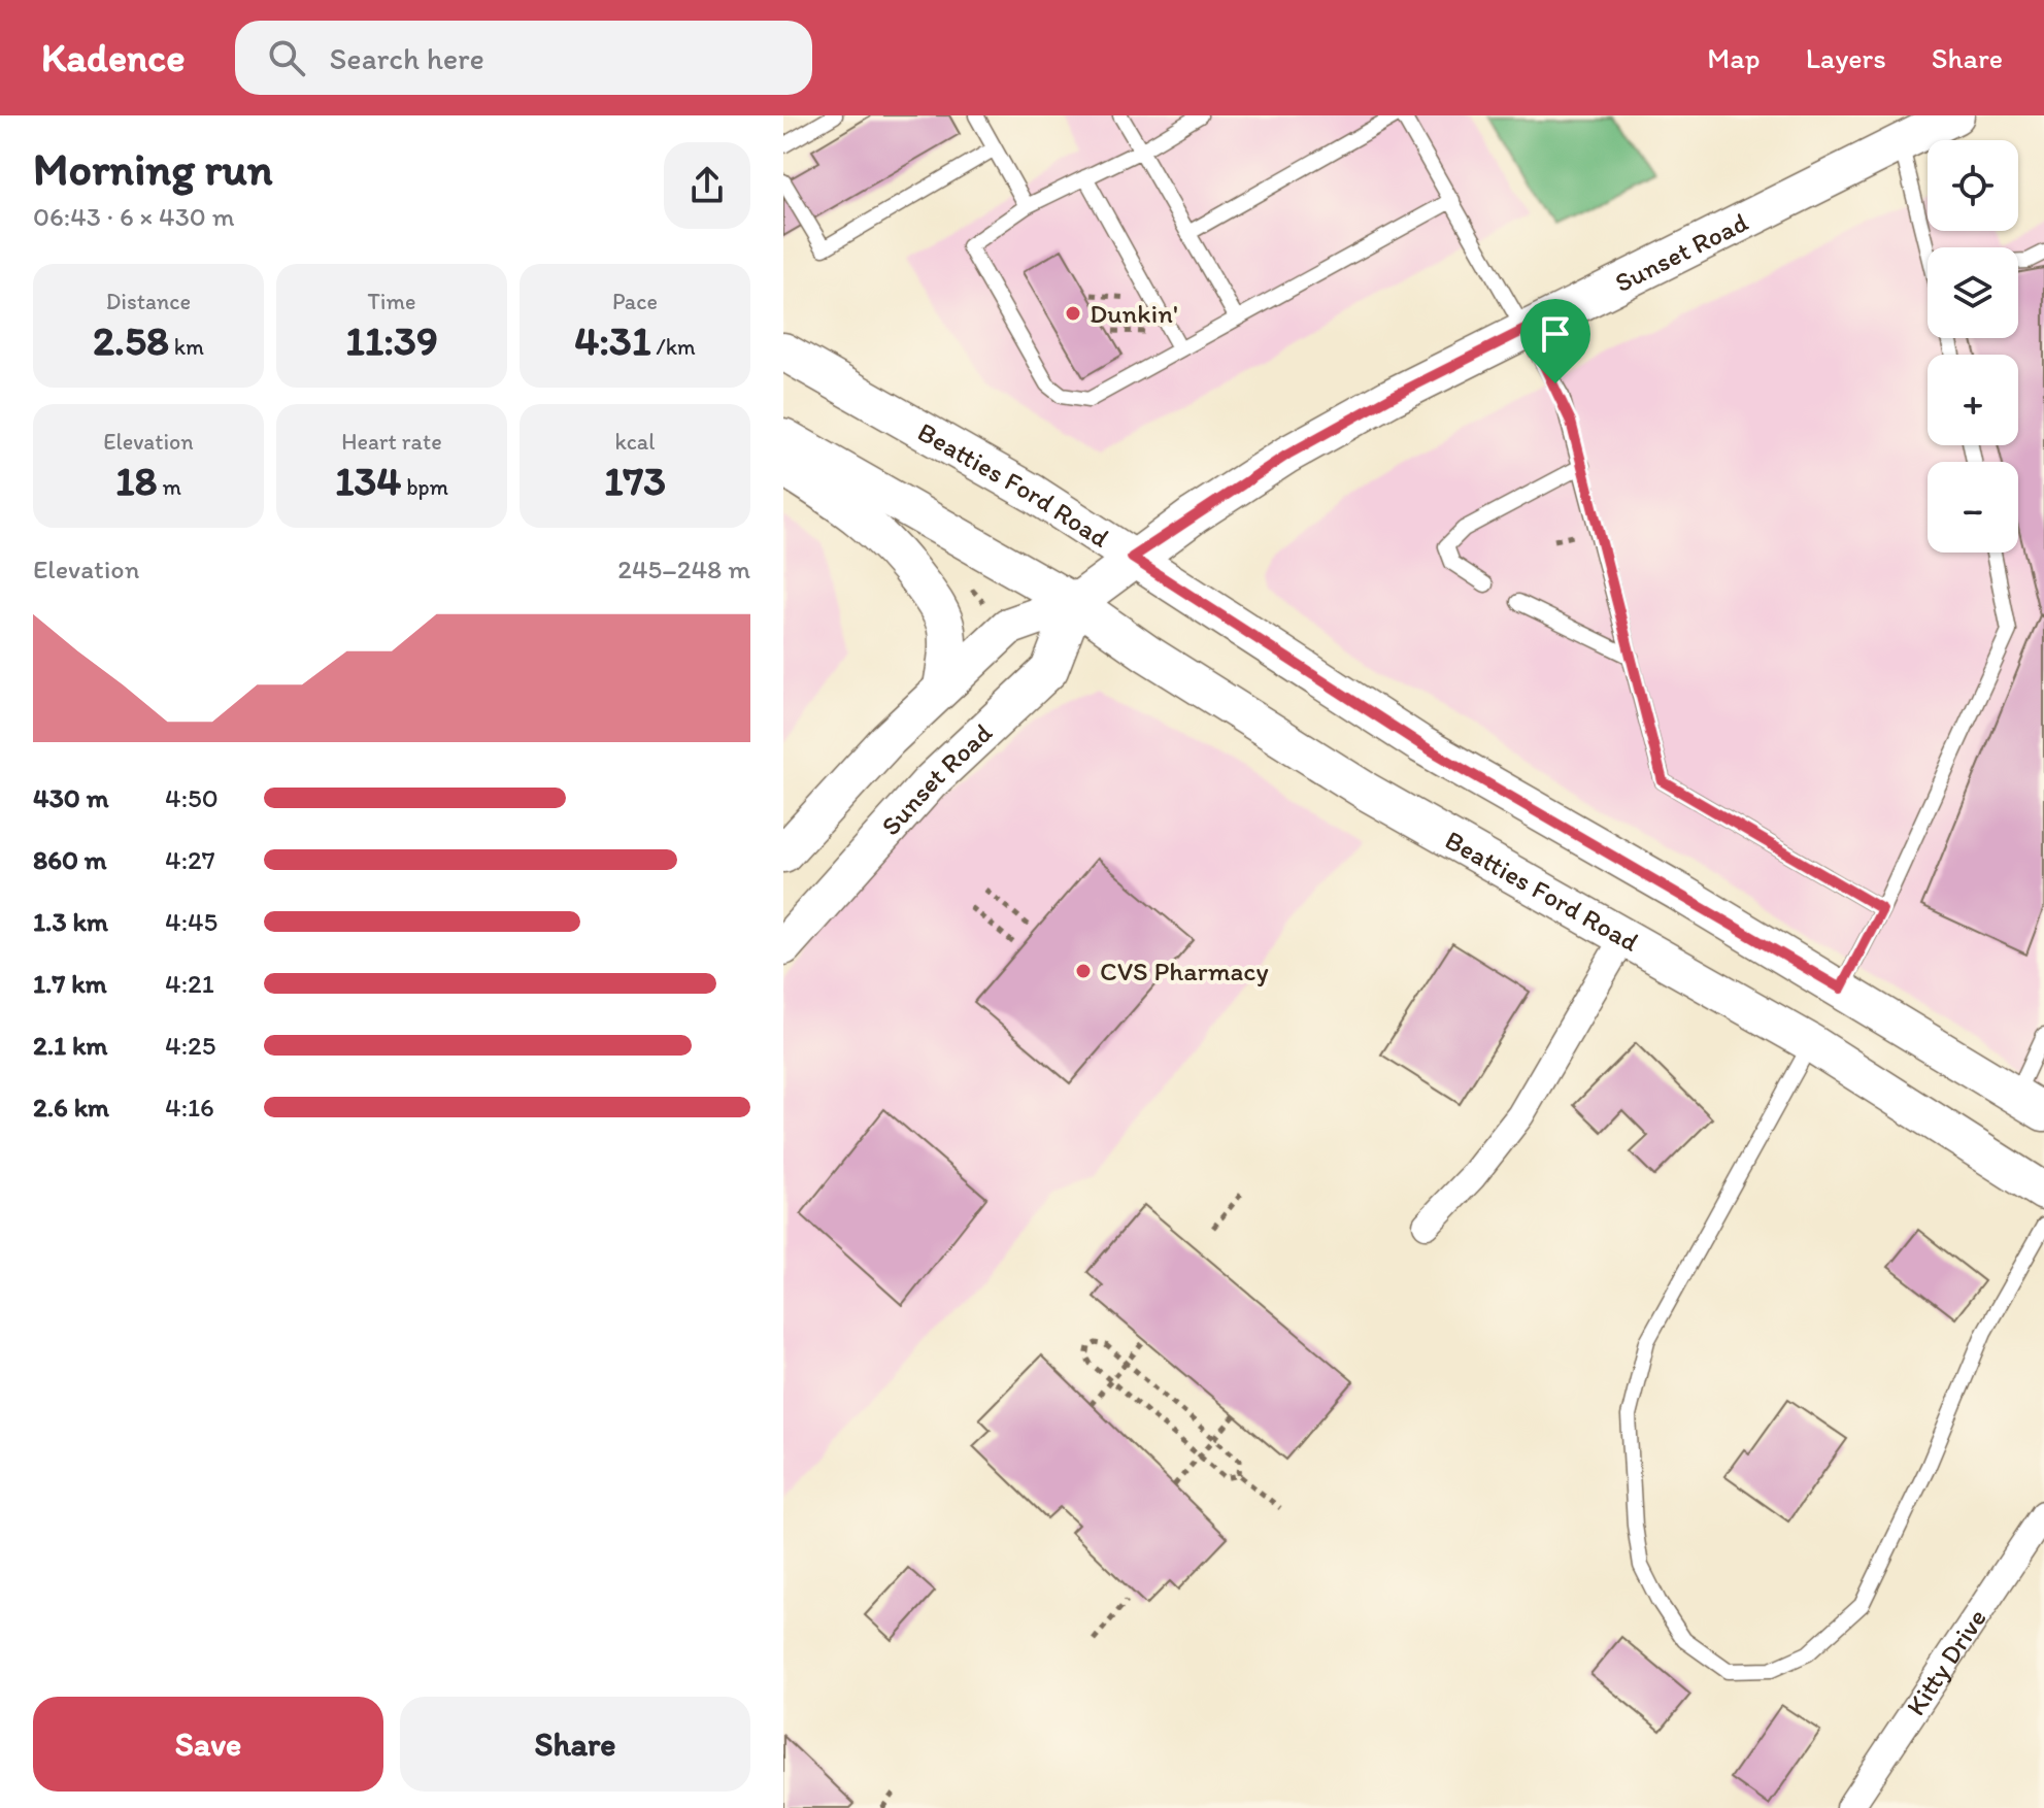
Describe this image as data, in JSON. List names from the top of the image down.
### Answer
{
  "streets": {
    "main road": ["Sunset Road", "Beatties Ford Road"],
    "street": ["Kitty Drive"]
  },
  "crossings": [
    ["Sunset Road", "Beatties Ford Road"]
  ],
  "places": ["Dunkin'", "CVS Pharmacy"],
  "page": {
    "header": "Kadence",
    "search": "Search here",
    "nav": ["Map", "Layers", "Share"],
    "heading": ["Morning run", "06:43 · 6 × 430 m"],
    "map_buttons": ["+", "−"],
    "stats": [
      ["Distance", "2.58 km"],
      ["Time", "11:39"],
      ["Pace", "4:31 /km"],
      ["Elevation", "18 m"],
      ["Heart rate", "134 bpm"],
      ["kcal", "173"]
    ],
    "chart": ["Elevation", "245–248 m"],
    "list": [
      {
        "name": "430 m",
        "note": "4:50"
      },
      {
        "name": "860 m",
        "note": "4:27"
      },
      {
        "name": "1.3 km",
        "note": "4:45"
      },
      {
        "name": "1.7 km",
        "note": "4:21"
      },
      {
        "name": "2.1 km",
        "note": "4:25"
      },
      {
        "name": "2.6 km",
        "note": "4:16"
      }
    ],
    "buttons": ["Save", "Share"]
  }
}
